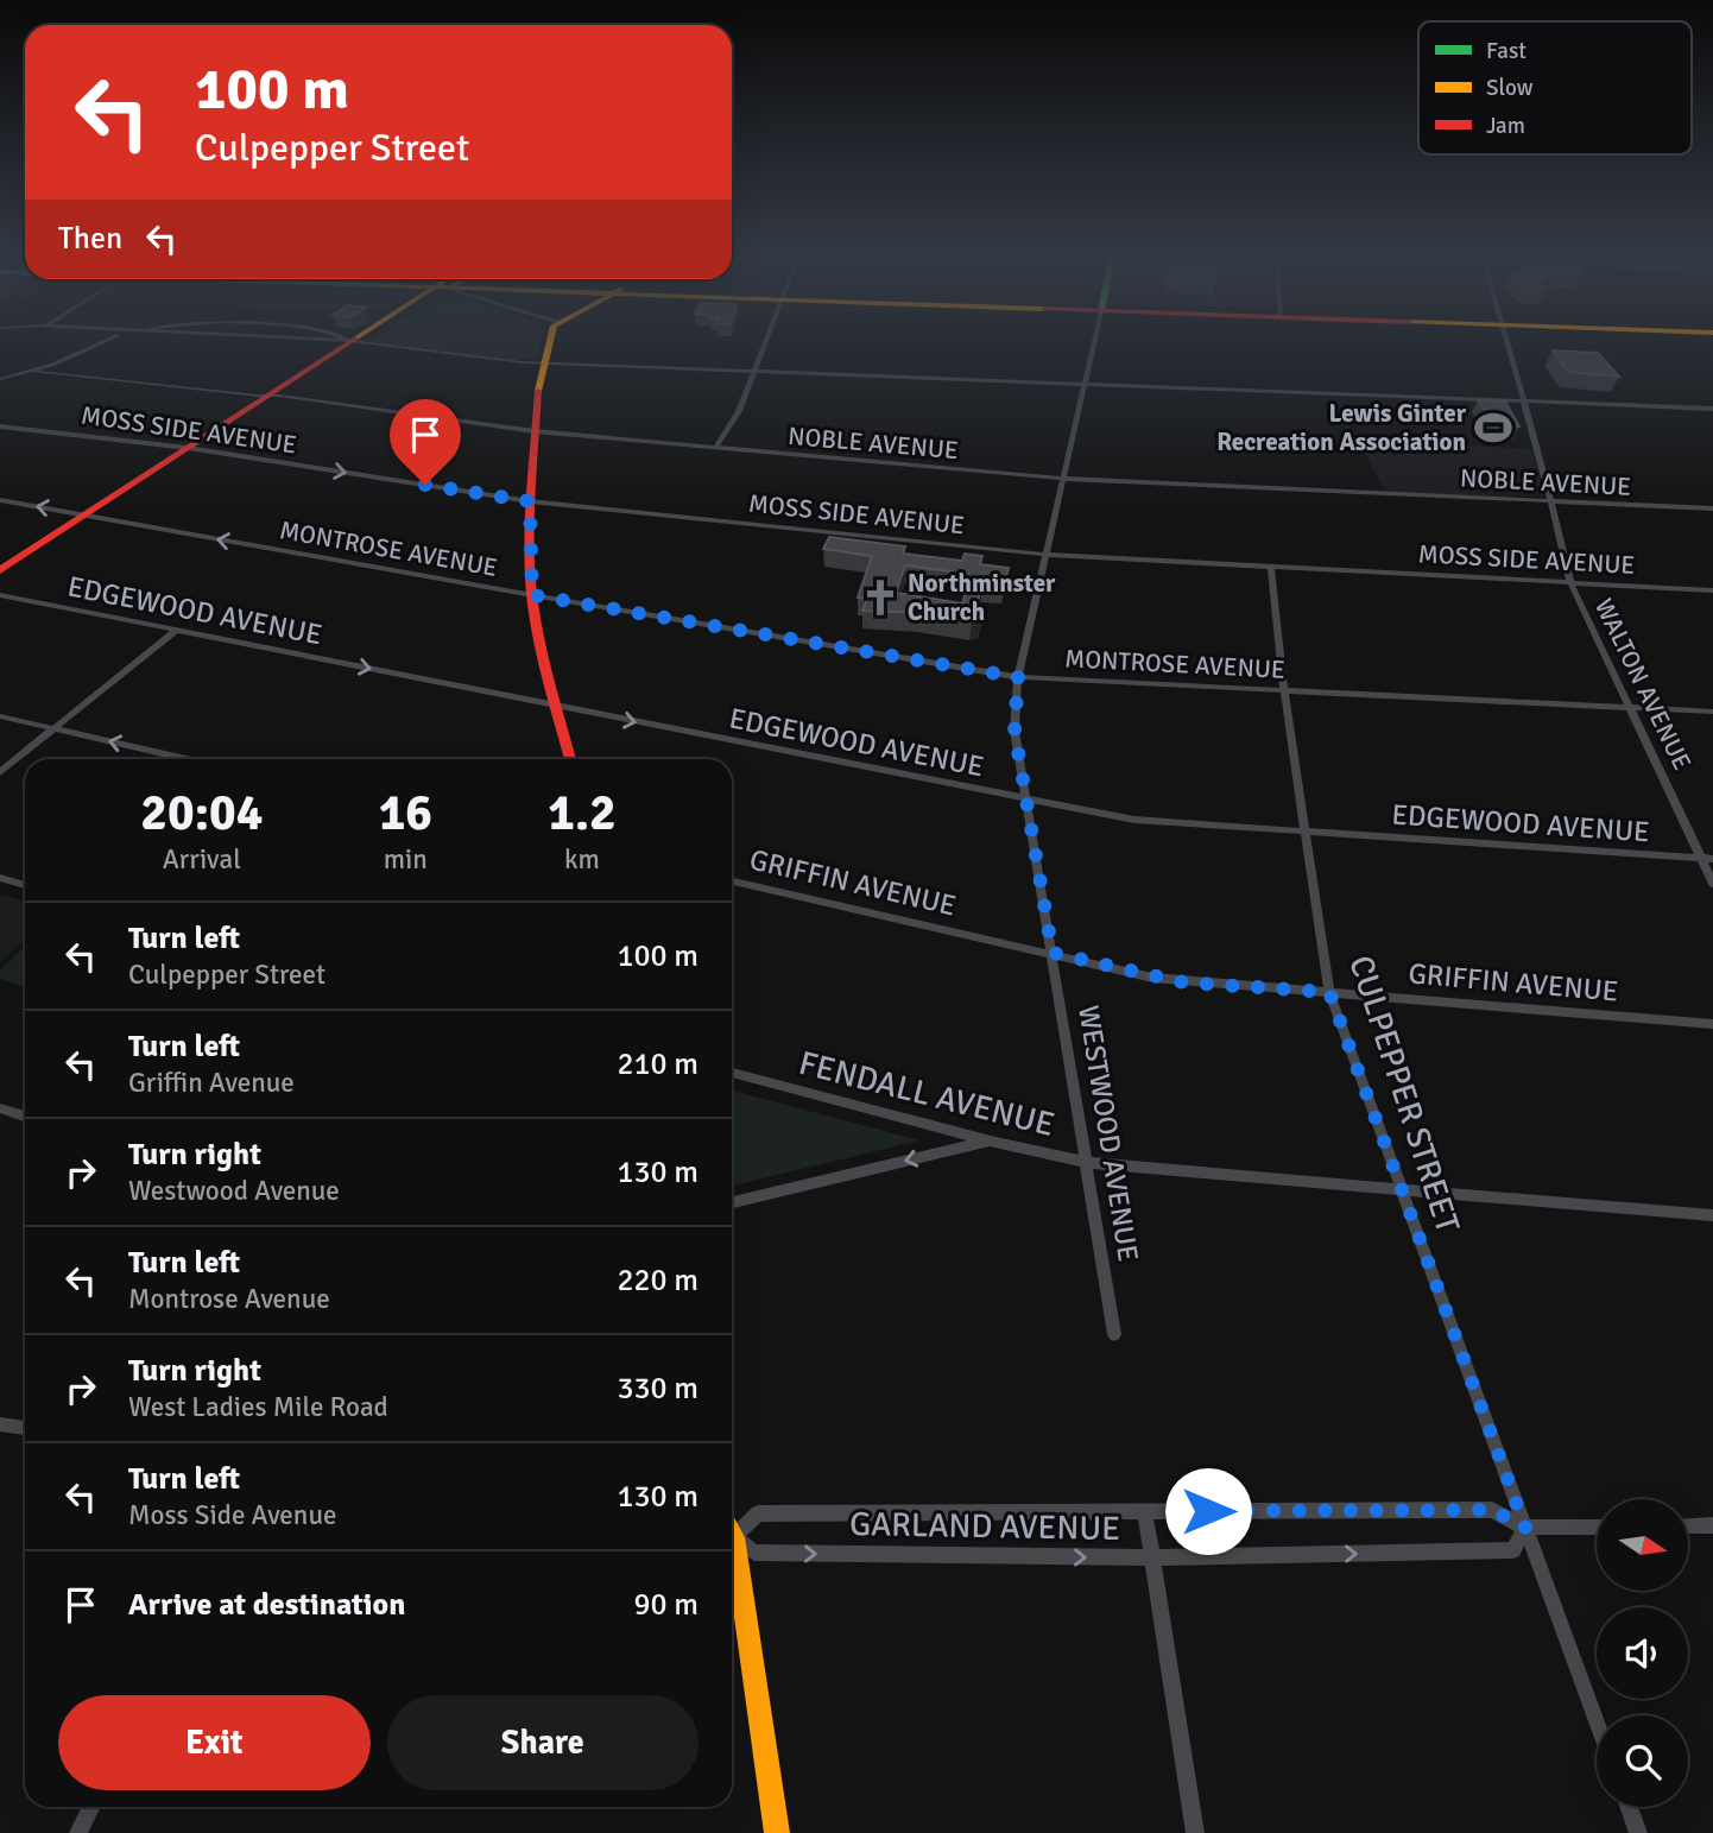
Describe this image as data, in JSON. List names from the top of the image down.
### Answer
{
  "streets": {
    "street": [
      "MOSS SIDE AVENUE",
      "NOBLE AVENUE",
      "MONTROSE AVENUE",
      "EDGEWOOD AVENUE",
      "WALTON AVENUE",
      "GRIFFIN AVENUE",
      "FENDALL AVENUE",
      "CULPEPPER STREET",
      "WESTWOOD AVENUE",
      "GARLAND AVENUE"
    ]
  },
  "crossings": [
    ["MOSS SIDE AVENUE", "WALTON AVENUE"],
    ["MOSS SIDE AVENUE", "CULPEPPER STREET"],
    ["MOSS SIDE AVENUE", "WESTWOOD AVENUE"],
    ["NOBLE AVENUE", "WALTON AVENUE"],
    ["NOBLE AVENUE", "WESTWOOD AVENUE"],
    ["MONTROSE AVENUE", "WALTON AVENUE"],
    ["MONTROSE AVENUE", "CULPEPPER STREET"],
    ["MONTROSE AVENUE", "WESTWOOD AVENUE"],
    ["EDGEWOOD AVENUE", "WALTON AVENUE"],
    ["EDGEWOOD AVENUE", "CULPEPPER STREET"],
    ["EDGEWOOD AVENUE", "WESTWOOD AVENUE"],
    ["GRIFFIN AVENUE", "CULPEPPER STREET"],
    ["GRIFFIN AVENUE", "WESTWOOD AVENUE"],
    ["FENDALL AVENUE", "CULPEPPER STREET"],
    ["FENDALL AVENUE", "WESTWOOD AVENUE"],
    ["CULPEPPER STREET", "GARLAND AVENUE"]
  ],
  "one_way": ["EDGEWOOD AVENUE"],
  "places": {
    "sports": ["Lewis Ginter Recreation Association"],
    "church": ["Northminster Church"]
  },
  "legend": ["Fast", "Slow", "Jam"],
  "north": "right",
  "page": {
    "turn": ["100 m", "Culpepper Street"],
    "then": "Then",
    "eta": [
      "20:04",
      "Arrival",
      "16",
      "min",
      "1.2",
      "km"
    ],
    "list": [
      {
        "name": "Turn left",
        "note": "Culpepper Street",
        "value": "100 m"
      },
      {
        "name": "Turn left",
        "note": "Griffin Avenue",
        "value": "210 m"
      },
      {
        "name": "Turn right",
        "note": "Westwood Avenue",
        "value": "130 m"
      },
      {
        "name": "Turn left",
        "note": "Montrose Avenue",
        "value": "220 m"
      },
      {
        "name": "Turn right",
        "note": "West Ladies Mile Road",
        "value": "330 m"
      },
      {
        "name": "Turn left",
        "note": "Moss Side Avenue",
        "value": "130 m"
      },
      {
        "name": "Arrive at destination",
        "value": "90 m"
      }
    ],
    "buttons": ["Exit", "Share"]
  }
}
